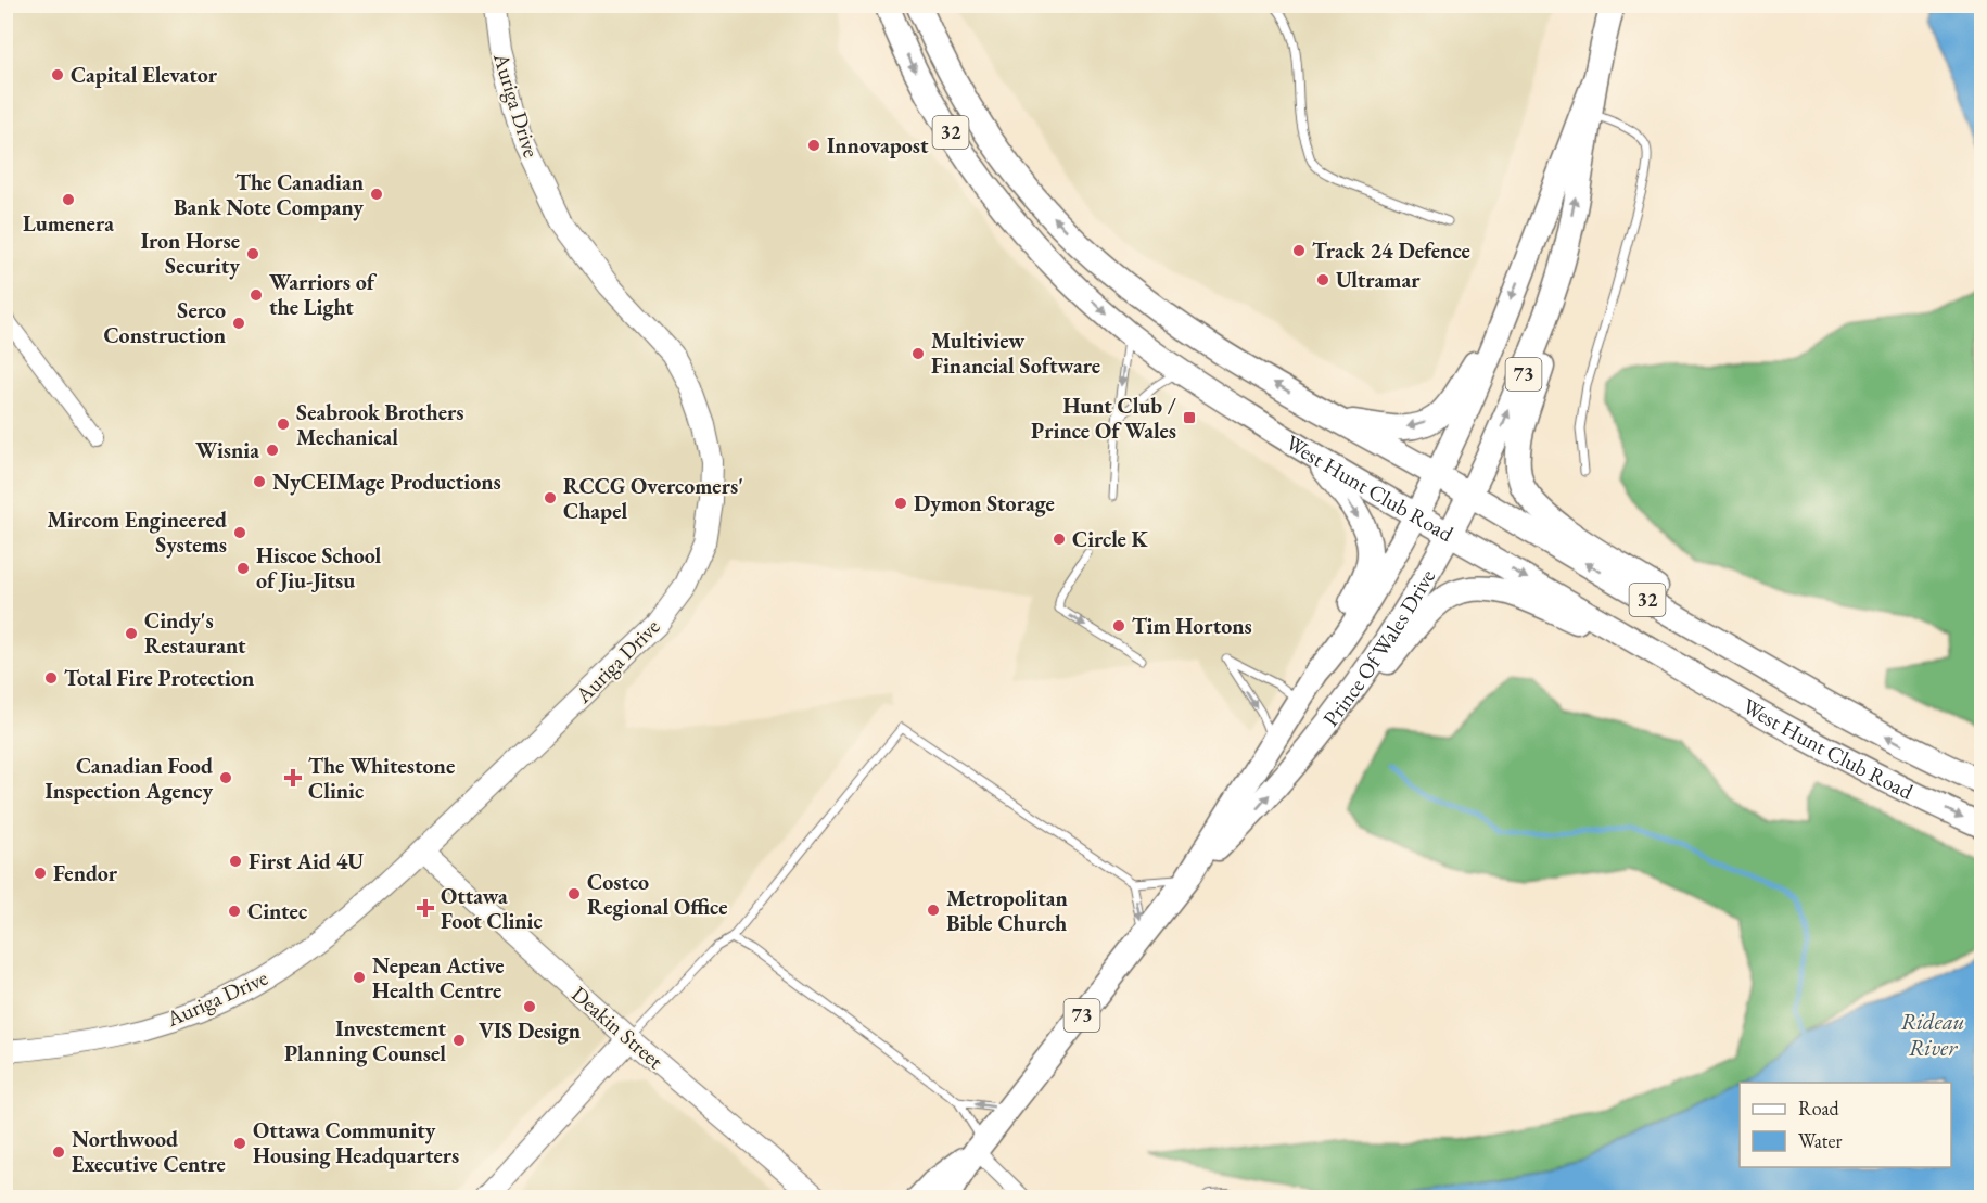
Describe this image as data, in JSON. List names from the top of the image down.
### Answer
{
  "streets": {
    "main road": [
      "32",
      "73",
      "West Hunt Club Road",
      "Prince Of Wales Drive"
    ],
    "street": ["Auriga Drive", "Deakin Street"]
  },
  "crossings": [
    ["Auriga Drive", "Deakin Street"],
    ["West Hunt Club Road", "Prince Of Wales Drive"]
  ],
  "water": ["Rideau River"],
  "places": {
    "other": [
      "Capital Elevator",
      "Innovapost",
      "The Canadian Bank Note Company",
      "Lumenera",
      "Track 24 Defence",
      "Iron Horse Security",
      "Ultramar",
      "Warriors of the Light",
      "Serco Construction",
      "Multiview Financial Software",
      "Seabrook Brothers Mechanical",
      "Wisnia",
      "NyCEIMage Productions",
      "RCCG Overcomers' Chapel",
      "Dymon Storage",
      "Mircom Engineered Systems",
      "Circle K",
      "Hiscoe School of Jiu-Jitsu",
      "Tim Hortons",
      "Cindy's Restaurant",
      "Total Fire Protection",
      "Canadian Food Inspection Agency",
      "First Aid 4U",
      "Fendor",
      "Costco Regional Office",
      "Metropolitan Bible Church",
      "Cintec",
      "Nepean Active Health Centre",
      "VIS Design",
      "Investement Planning Counsel",
      "Ottawa Community Housing Headquarters",
      "Northwood Executive Centre"
    ],
    "transit": ["Hunt Club / Prince Of Wales"],
    "health": ["The Whitestone Clinic", "Ottawa Foot Clinic"]
  },
  "legend": ["Road", "Water"]
}
